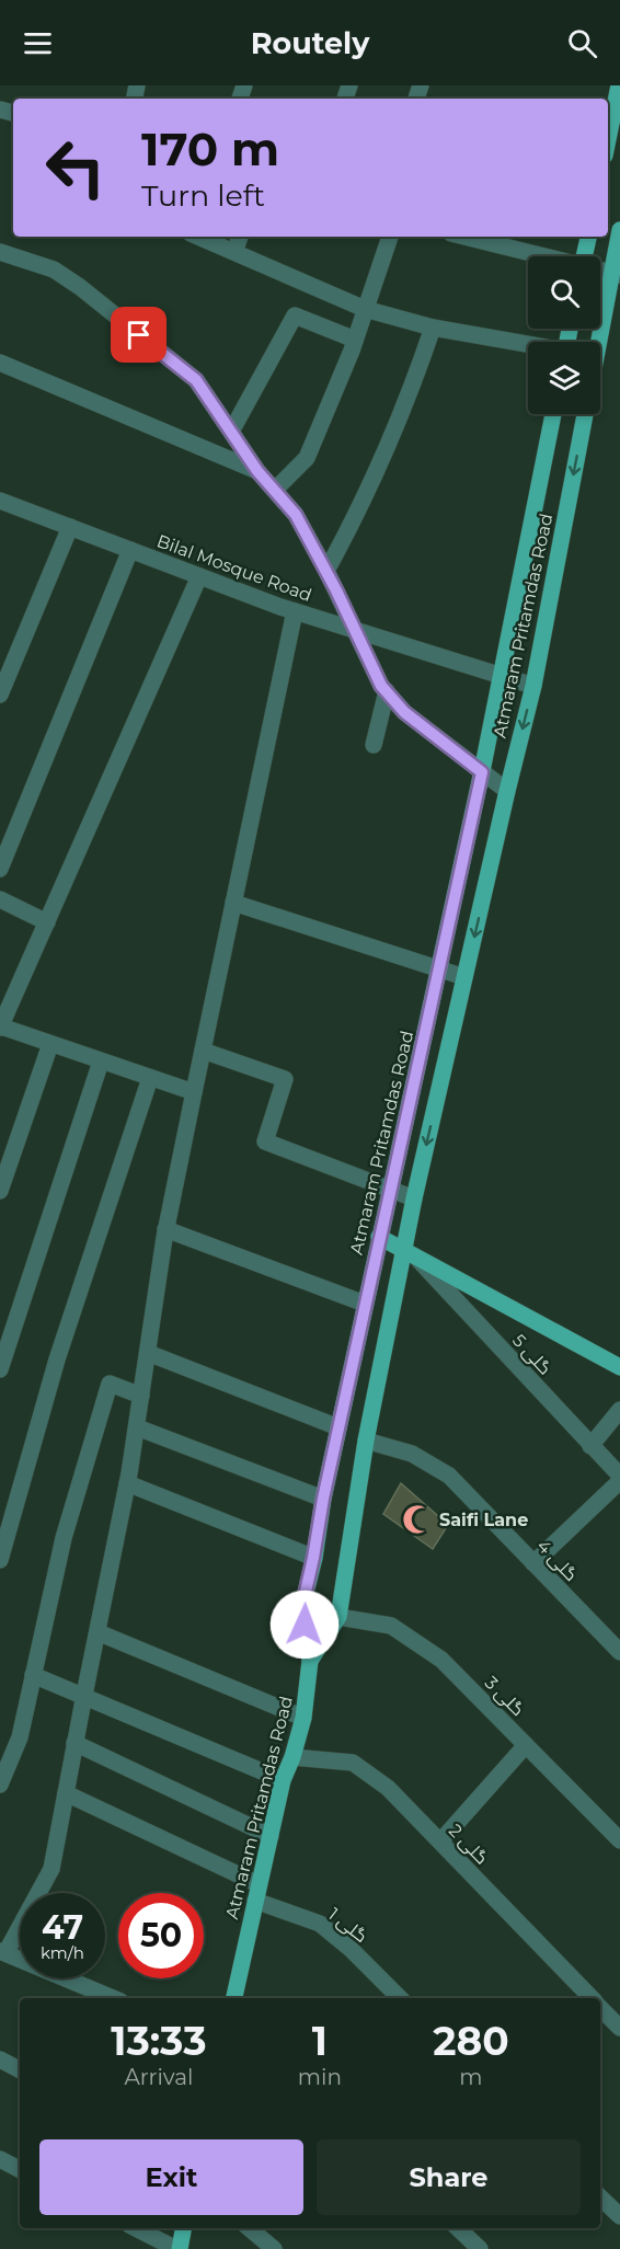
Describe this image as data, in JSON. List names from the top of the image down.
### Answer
{
  "streets": {
    "main road": ["Atmaram Pritamdas Road"],
    "street": [
      "Bilal Mosque Road",
      "گلی 5",
      "گلی 4",
      "گلی 3",
      "گلی 2",
      "گلی 1"
    ]
  },
  "crossings": [
    ["Bilal Mosque Road", "Atmaram Pritamdas Road"],
    ["Atmaram Pritamdas Road", "گلی 5"],
    ["Atmaram Pritamdas Road", "گلی 4"],
    ["Atmaram Pritamdas Road", "گلی 3"],
    ["Atmaram Pritamdas Road", "گلی 2"],
    ["Atmaram Pritamdas Road", "گلی 1"]
  ],
  "places": {
    "mosque": ["Saifi Lane"]
  },
  "page": {
    "header": "Routely",
    "turn": ["170 m", "Turn left"],
    "speed": "47 km/h",
    "limit": "50",
    "eta": [
      "13:33",
      "Arrival",
      "1",
      "min",
      "280",
      "m"
    ],
    "buttons": ["Exit", "Share"]
  }
}
